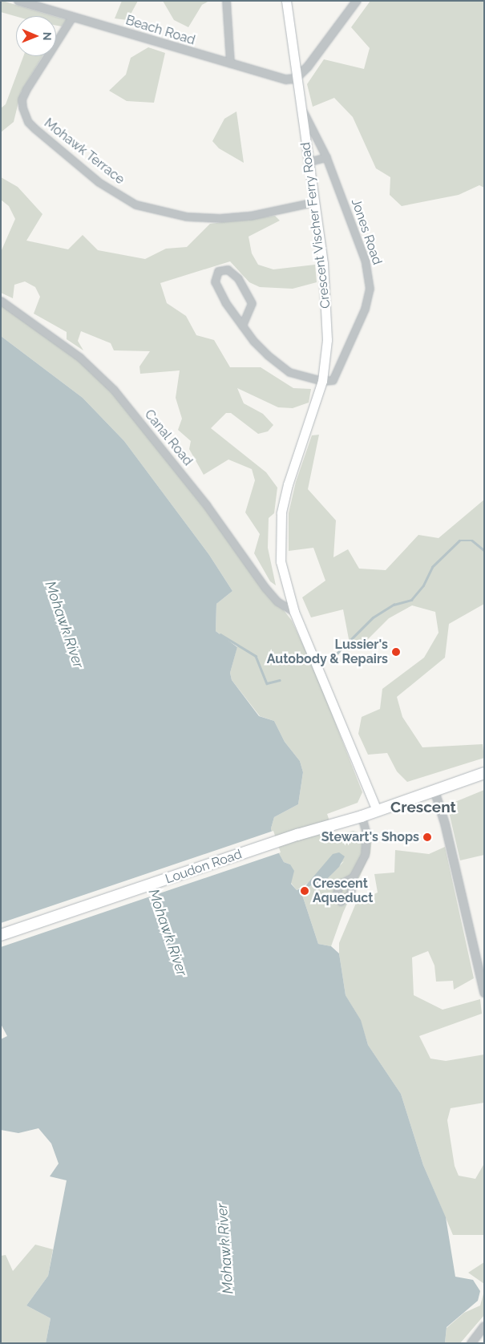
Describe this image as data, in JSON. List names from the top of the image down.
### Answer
{
  "streets": {
    "main road": ["Crescent Vischer Ferry Road", "Loudon Road"],
    "street": [
      "Beach Road",
      "Mohawk Terrace",
      "Jones Road",
      "Canal Road"
    ]
  },
  "crossings": [
    ["Beach Road", "Mohawk Terrace"],
    ["Beach Road", "Crescent Vischer Ferry Road"],
    ["Mohawk Terrace", "Crescent Vischer Ferry Road"],
    ["Crescent Vischer Ferry Road", "Jones Road"],
    ["Crescent Vischer Ferry Road", "Canal Road"],
    ["Crescent Vischer Ferry Road", "Loudon Road"]
  ],
  "districts": ["Crescent"],
  "water": ["Mohawk River"],
  "places": ["Lussier's Autobody & Repairs", "Stewart's Shops", "Crescent Aqueduct"],
  "north": "right"
}
